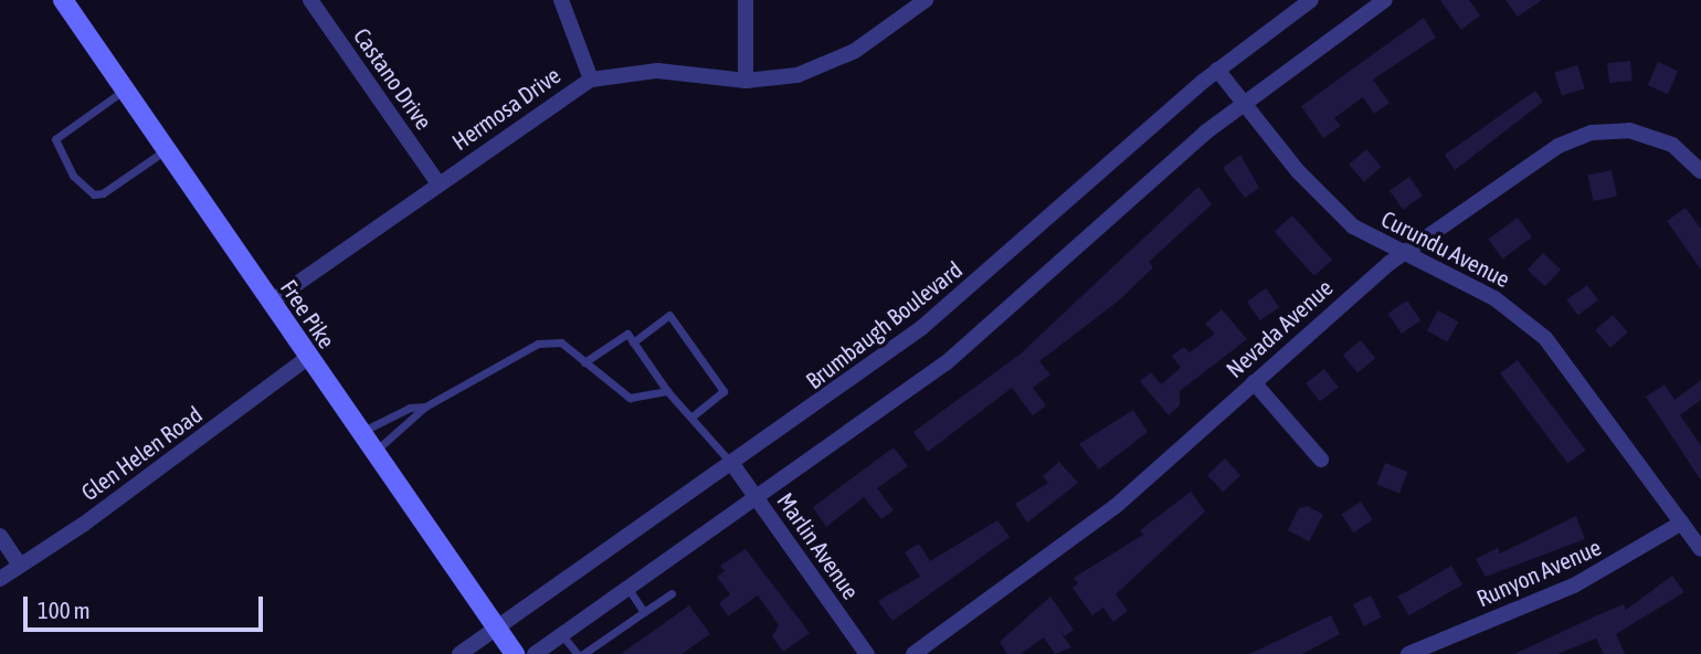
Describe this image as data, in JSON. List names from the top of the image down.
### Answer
{
  "streets": {
    "main road": ["Free Pike"],
    "street": [
      "Castano Drive",
      "Hermosa Drive",
      "Curundu Avenue",
      "Brumbaugh Boulevard",
      "Nevada Avenue",
      "Glen Helen Road",
      "Marlin Avenue",
      "Runyon Avenue"
    ]
  },
  "crossings": [
    ["Castano Drive", "Hermosa Drive"],
    ["Hermosa Drive", "Free Pike"],
    ["Curundu Avenue", "Brumbaugh Boulevard"],
    ["Curundu Avenue", "Nevada Avenue"],
    ["Curundu Avenue", "Runyon Avenue"],
    ["Free Pike", "Brumbaugh Boulevard"],
    ["Free Pike", "Glen Helen Road"],
    ["Brumbaugh Boulevard", "Marlin Avenue"]
  ],
  "scale_bar": "100 m"
}
